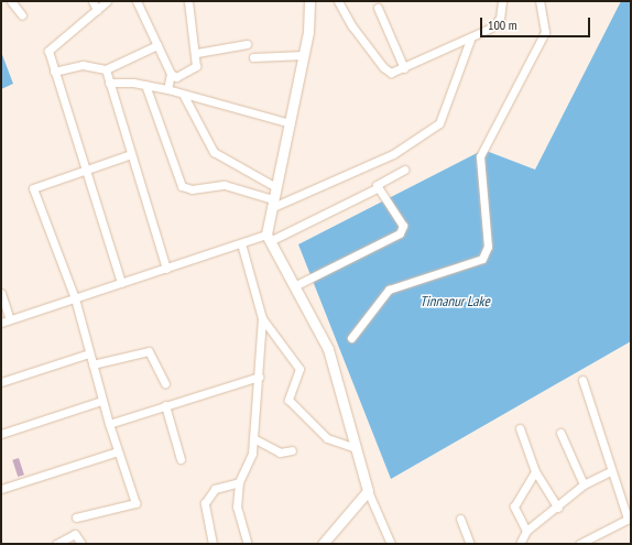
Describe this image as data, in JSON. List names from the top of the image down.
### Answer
{
  "water": ["Tinnanur Lake"],
  "scale_bar": "100 m"
}
